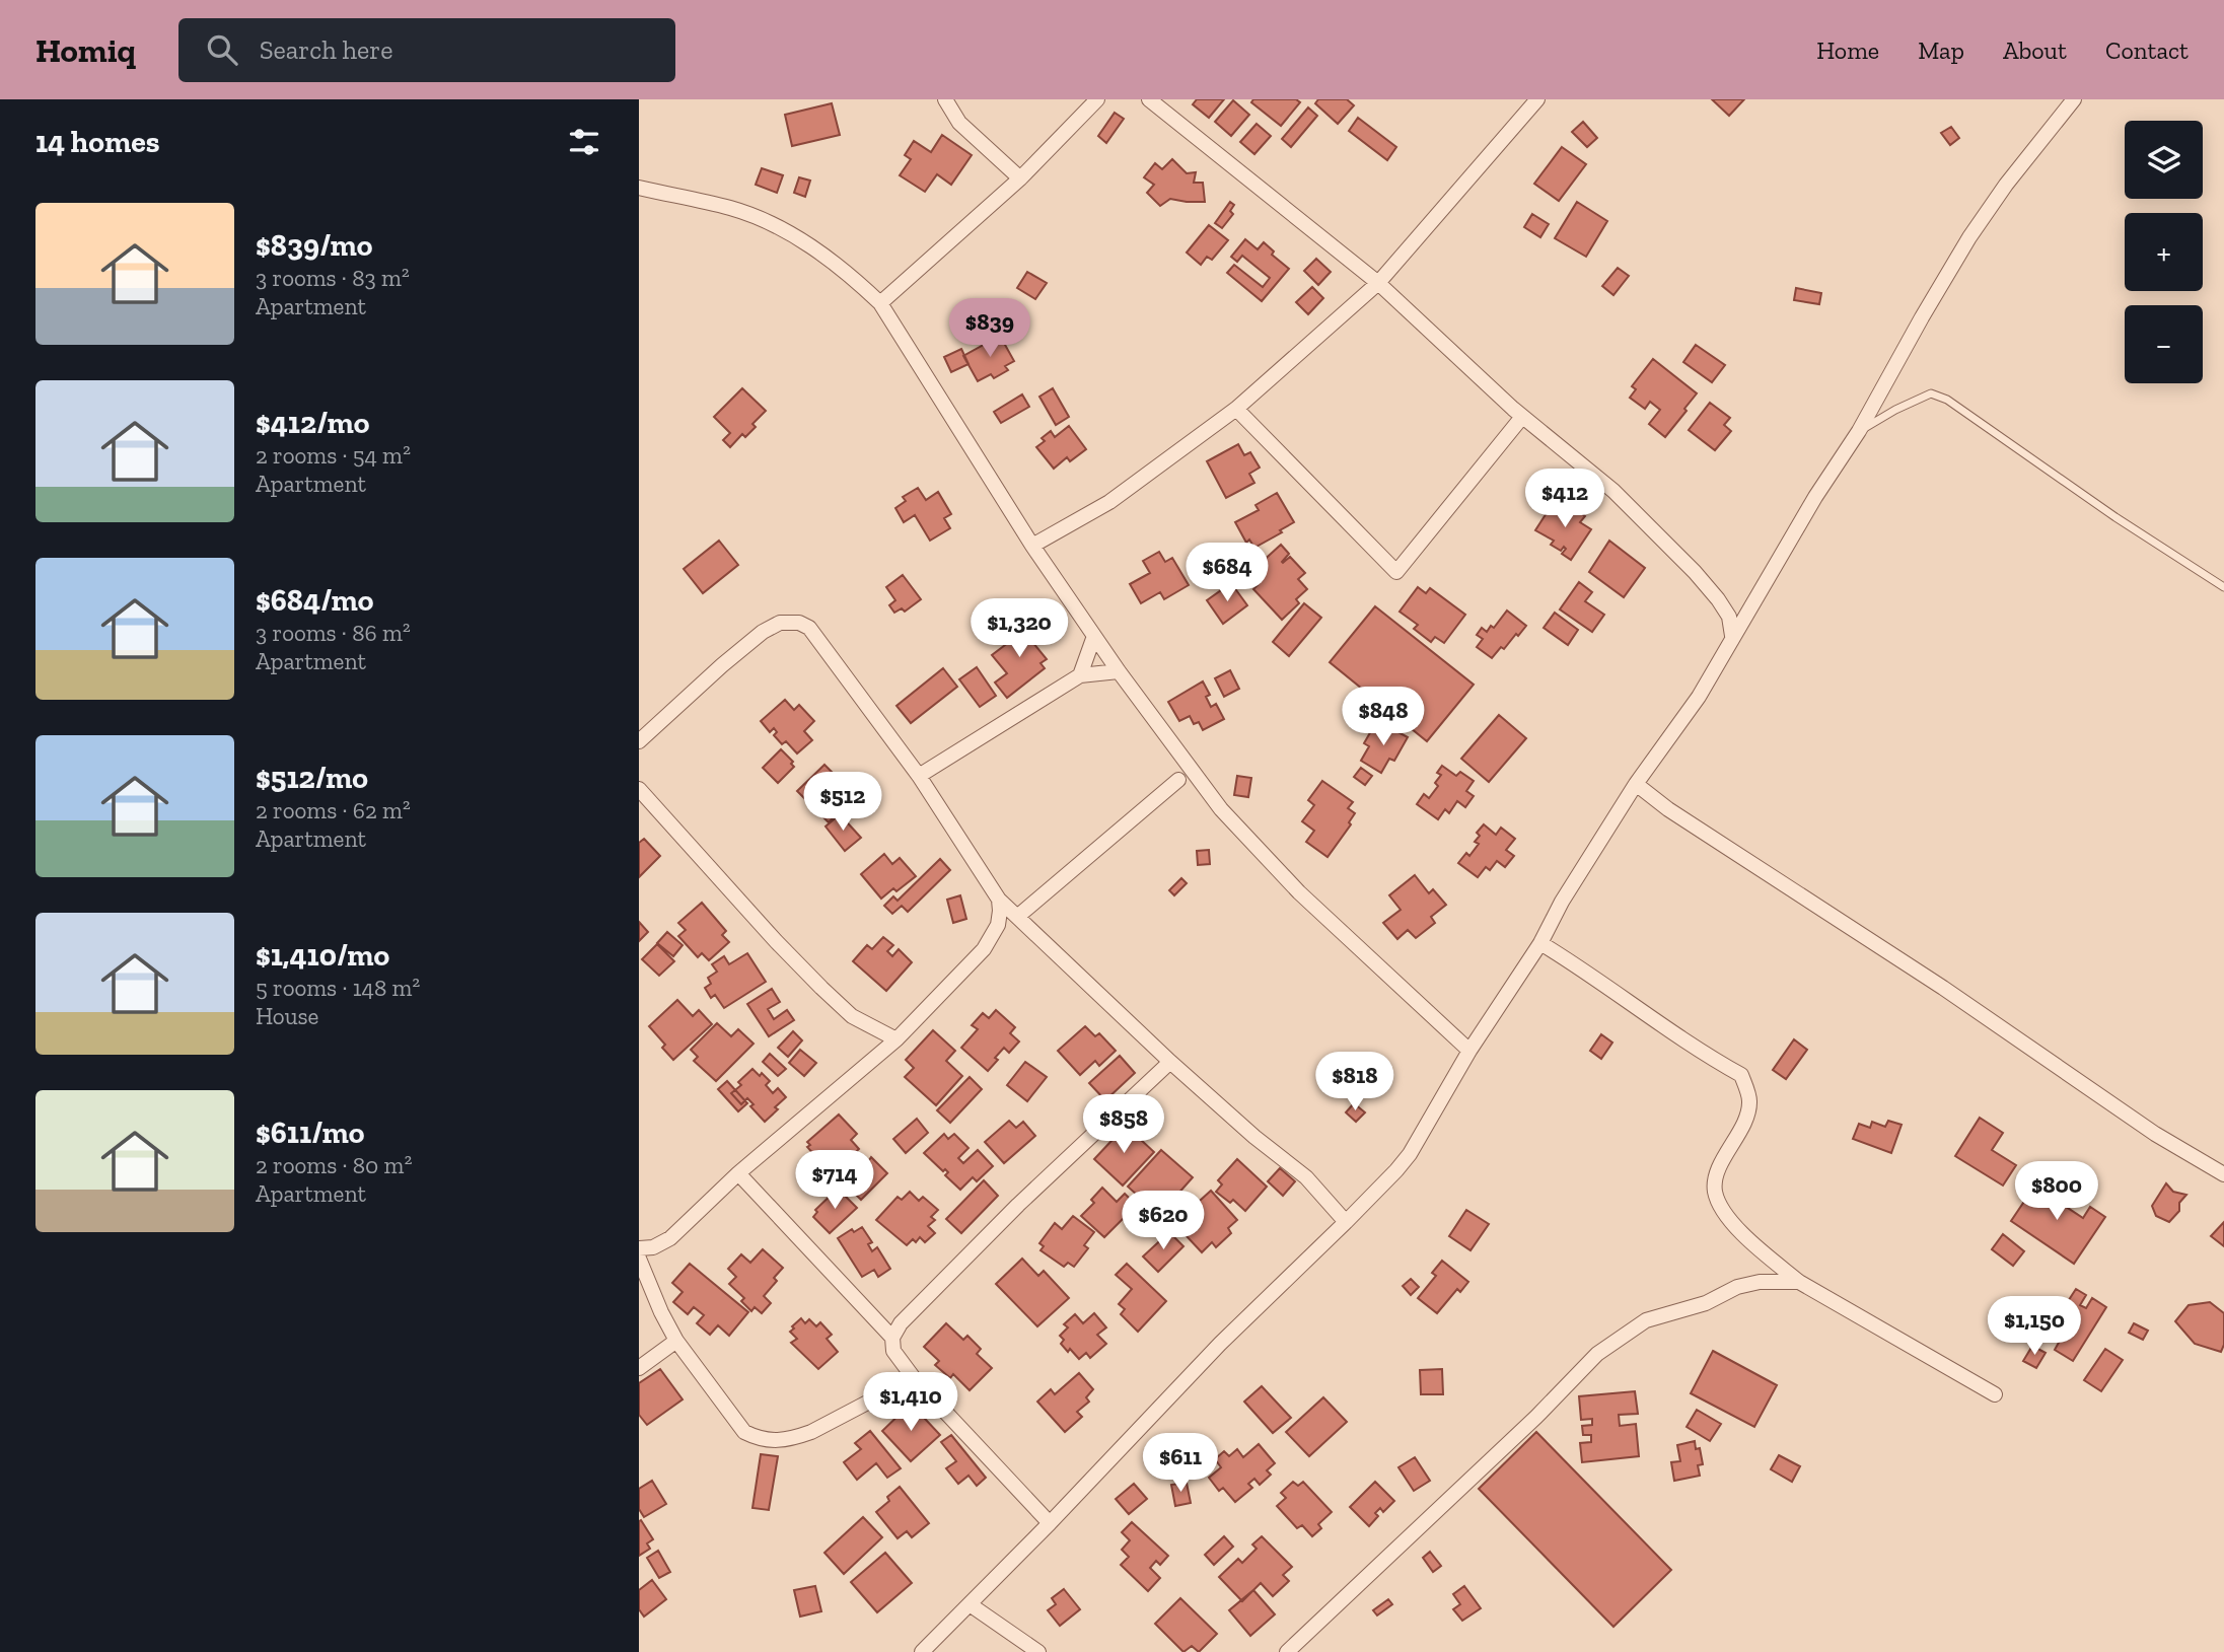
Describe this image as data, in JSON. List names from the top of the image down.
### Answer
{
  "page": {
    "header": "Homiq",
    "search": "Search here",
    "nav": [
      "Home",
      "Map",
      "About",
      "Contact"
    ],
    "heading": "14 homes",
    "map_buttons": ["+", "−"],
    "list": [
      {
        "name": "$839/mo",
        "note": "3 rooms · 83 m² · Apartment"
      },
      {
        "name": "$412/mo",
        "note": "2 rooms · 54 m² · Apartment"
      },
      {
        "name": "$684/mo",
        "note": "3 rooms · 86 m² · Apartment"
      },
      {
        "name": "$512/mo",
        "note": "2 rooms · 62 m² · Apartment"
      },
      {
        "name": "$1,410/mo",
        "note": "5 rooms · 148 m² · House"
      },
      {
        "name": "$611/mo",
        "note": "2 rooms · 80 m² · Apartment"
      }
    ],
    "price": [
      "$839",
      "$412",
      "$684",
      "$1,320",
      "$848",
      "$512",
      "$818",
      "$858",
      "$714",
      "$800",
      "$620",
      "$1,150",
      "$1,410",
      "$611"
    ]
  }
}
